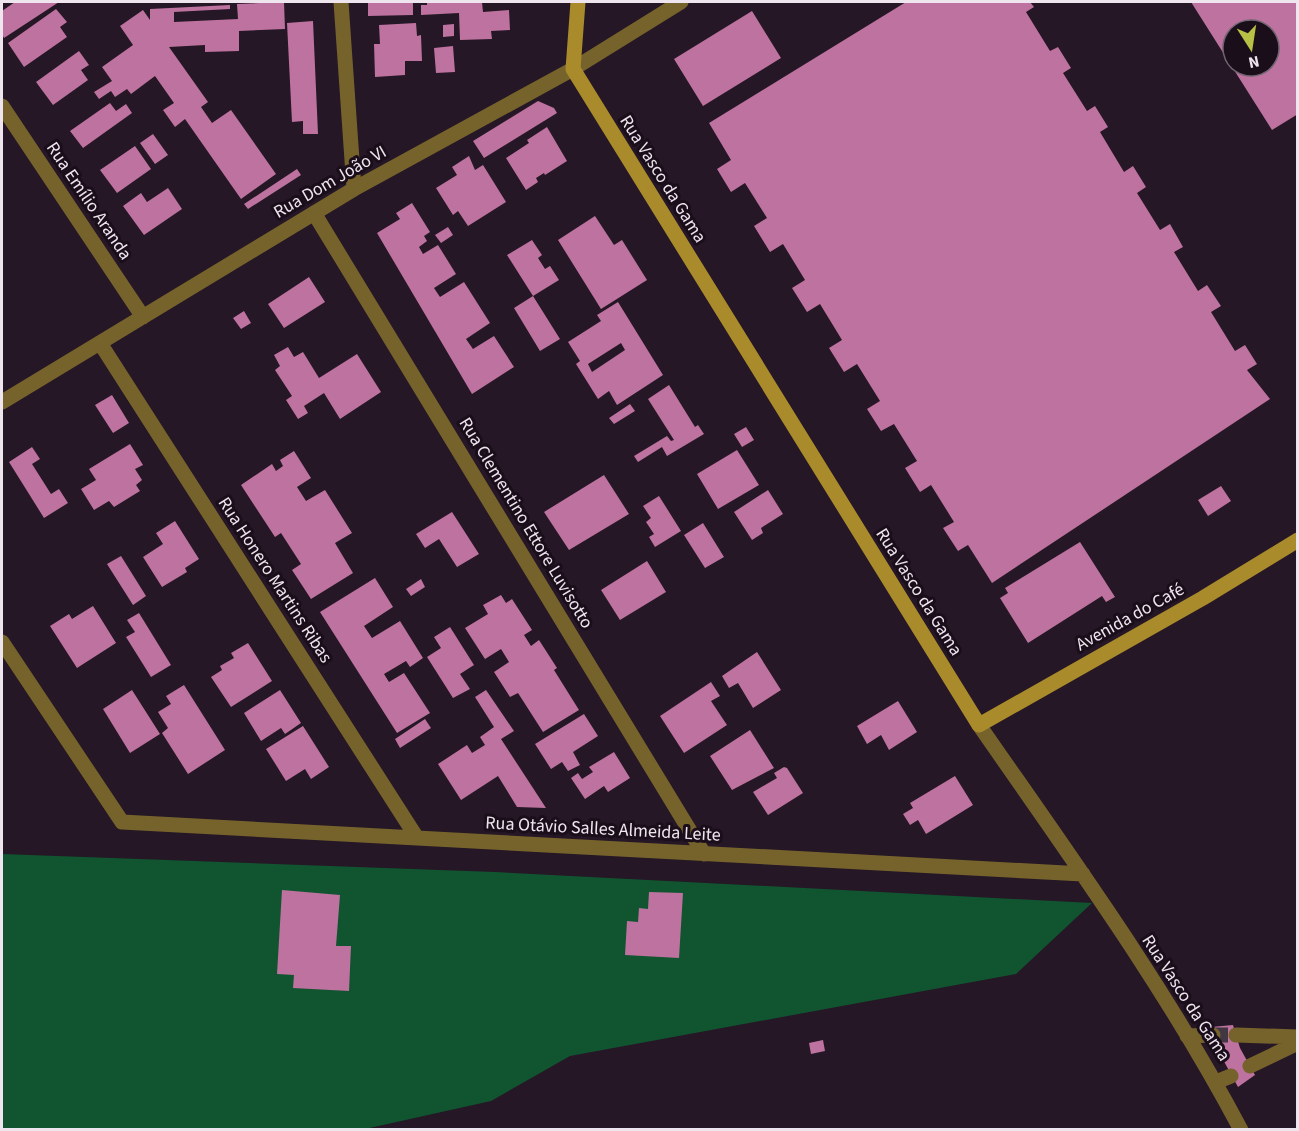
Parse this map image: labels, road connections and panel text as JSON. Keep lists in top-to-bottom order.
{
  "streets": {
    "street": [
      "Rua Vasco da Gama",
      "Rua Dom João VI",
      "Rua Emílio Aranda",
      "Rua Clementino Ettore Luvisotto",
      "Rua Honero Martins Ribas",
      "Avenida do Café",
      "Rua Otávio Salles Almeida Leite"
    ]
  },
  "crossings": [
    ["Rua Vasco da Gama", "Rua Dom João VI"],
    ["Rua Vasco da Gama", "Avenida do Café"],
    ["Rua Vasco da Gama", "Rua Otávio Salles Almeida Leite"],
    ["Rua Dom João VI", "Rua Emílio Aranda"],
    ["Rua Dom João VI", "Rua Clementino Ettore Luvisotto"],
    ["Rua Dom João VI", "Rua Honero Martins Ribas"],
    ["Rua Clementino Ettore Luvisotto", "Rua Otávio Salles Almeida Leite"],
    ["Rua Honero Martins Ribas", "Rua Otávio Salles Almeida Leite"]
  ],
  "north": "bottom"
}
